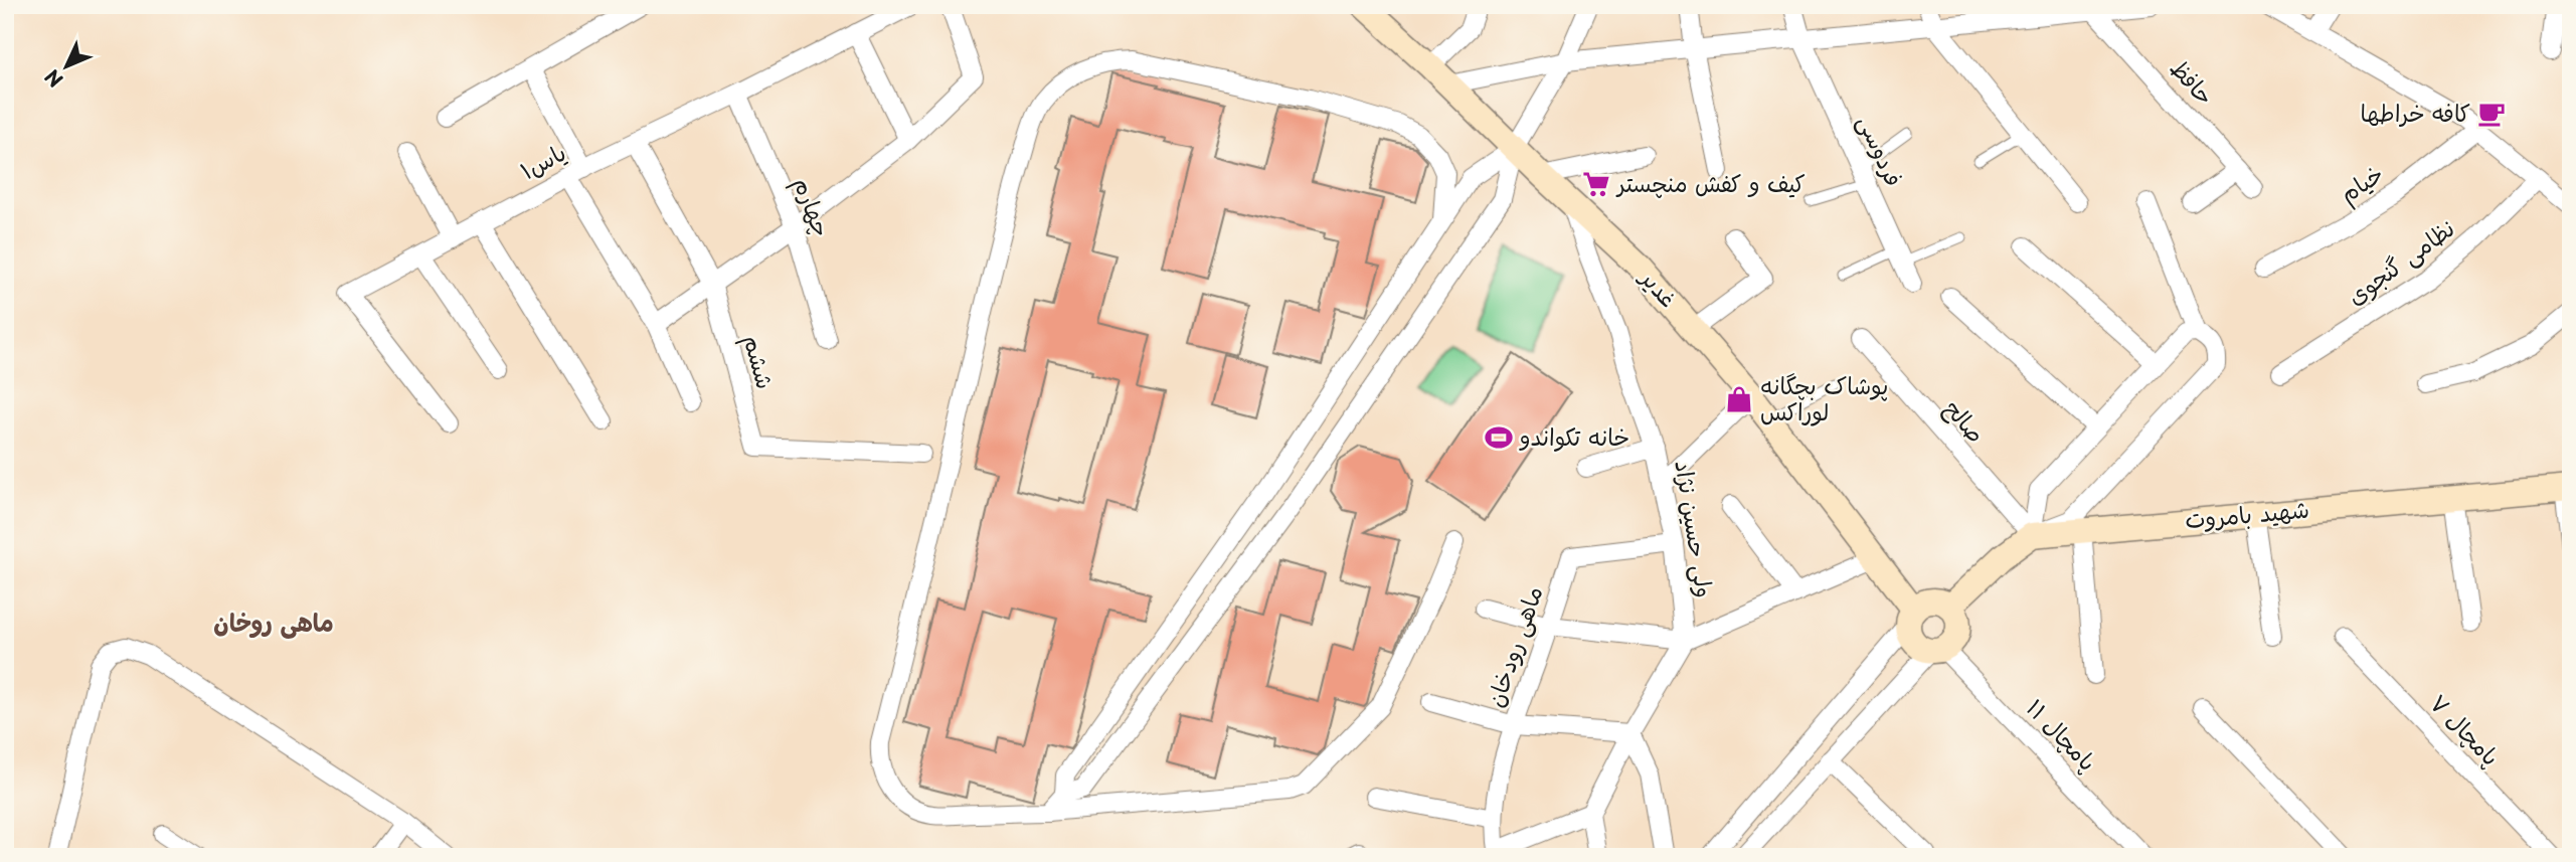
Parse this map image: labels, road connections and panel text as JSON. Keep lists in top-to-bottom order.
{
  "streets": {
    "main road": ["غدیر", "شهید بامروت"],
    "street": [
      "حافظ",
      "فردوسی",
      "یاس۱",
      "خیام",
      "چهارم",
      "نظامی گنجوی",
      "ششم",
      "صالح",
      "ولی حسین نژاد",
      "ماهی رودخان",
      "پامچال ۷",
      "پامچال ۱۱"
    ]
  },
  "crossings": [
    ["یاس۱", "چهارم"],
    ["یاس۱", "ششم"],
    ["غدیر", "شهید بامروت"],
    ["غدیر", "ولی حسین نژاد"],
    ["غدیر", "پامچال ۱۱"],
    ["صالح", "شهید بامروت"],
    ["شهید بامروت", "پامچال ۱۱"],
    ["ولی حسین نژاد", "ماهی رودخان"]
  ],
  "districts": ["ماهی روخان"],
  "places": {
    "cafe": ["کافه خراطها"],
    "supermarket": ["کیف و کفش منچستر"],
    "shop": ["پوشاک بچگانه لوراکس"],
    "sports": ["خانه تکواندو"]
  },
  "north": "bottom left"
}
